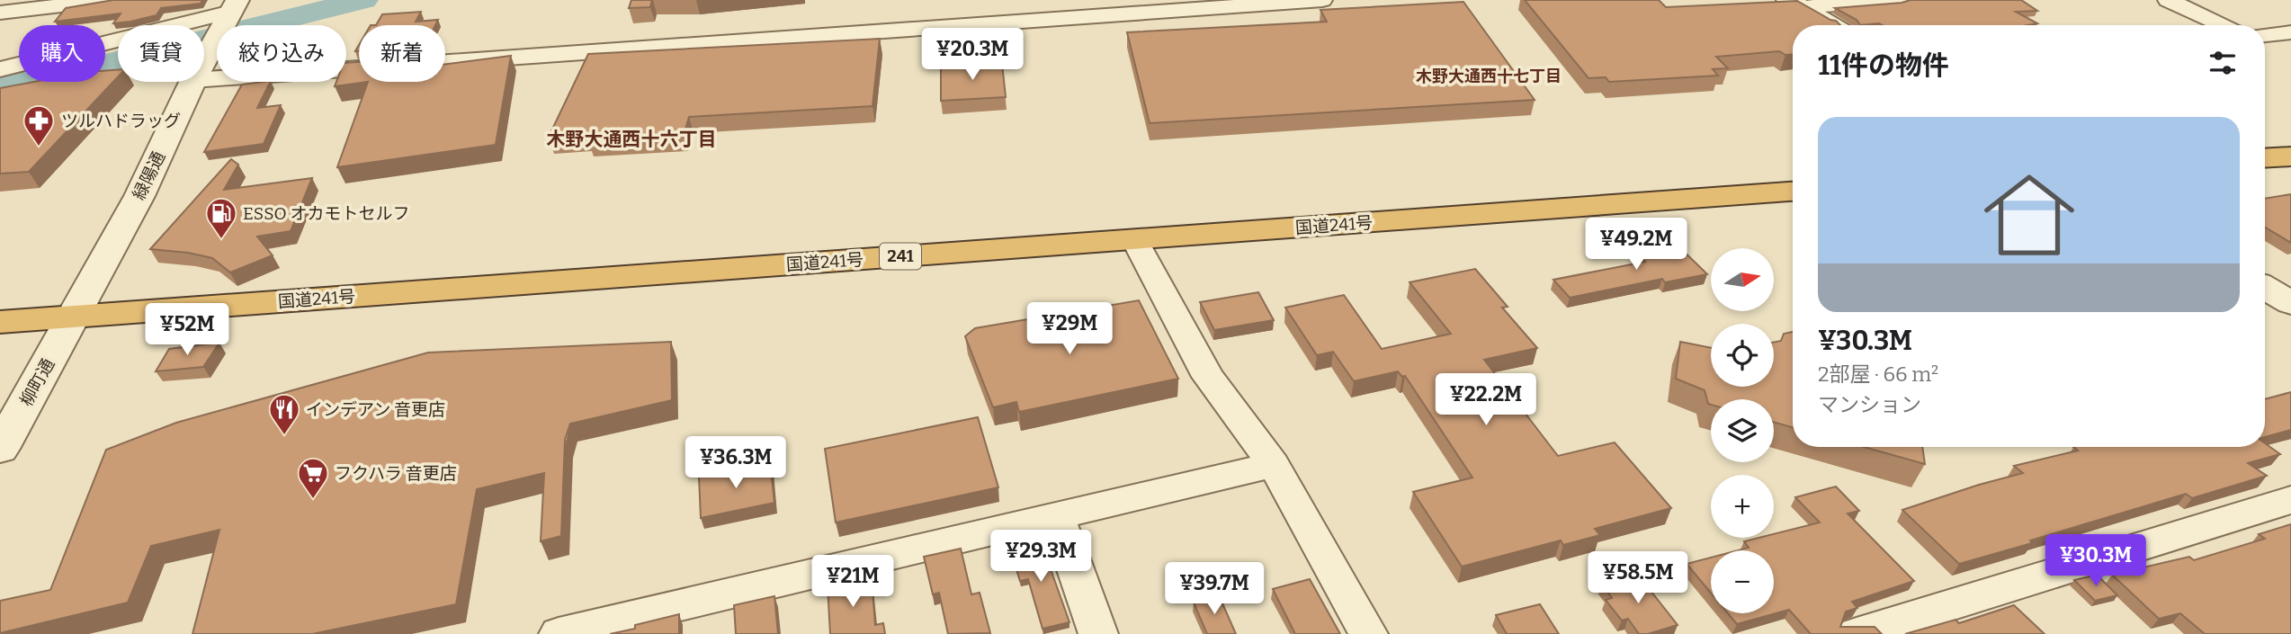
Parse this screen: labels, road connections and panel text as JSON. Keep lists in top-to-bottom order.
{
  "streets": {
    "highway": ["国道241号", "241"],
    "street": ["緑陽通", "柳町通"]
  },
  "crossings": [
    ["緑陽通", "国道241号"],
    ["緑陽通", "柳町通"],
    ["国道241号", "柳町通"]
  ],
  "districts": ["木野大通西十七丁目", "木野大通西十六丁目"],
  "places": {
    "pharmacy": ["ツルハドラッグ"],
    "fuel station": ["ESSO オカモトセルフ"],
    "restaurant": ["インデアン 音更店"],
    "supermarket": ["フクハラ 音更店"]
  },
  "north": "right",
  "page": {
    "chip": [
      "購入",
      "賃貸",
      "絞り込み",
      "新着"
    ],
    "heading": "11件の物件",
    "price": [
      "¥20.3M",
      "¥49.2M",
      "¥29M",
      "¥52M",
      "¥22.2M",
      "¥36.3M",
      "¥29.3M",
      "¥30.3M",
      "¥58.5M",
      "¥21M",
      "¥39.7M"
    ],
    "list": [
      {
        "name": "¥30.3M",
        "note": "2部屋 · 66 m² · マンション"
      }
    ],
    "map_buttons": ["+", "−"]
  }
}
